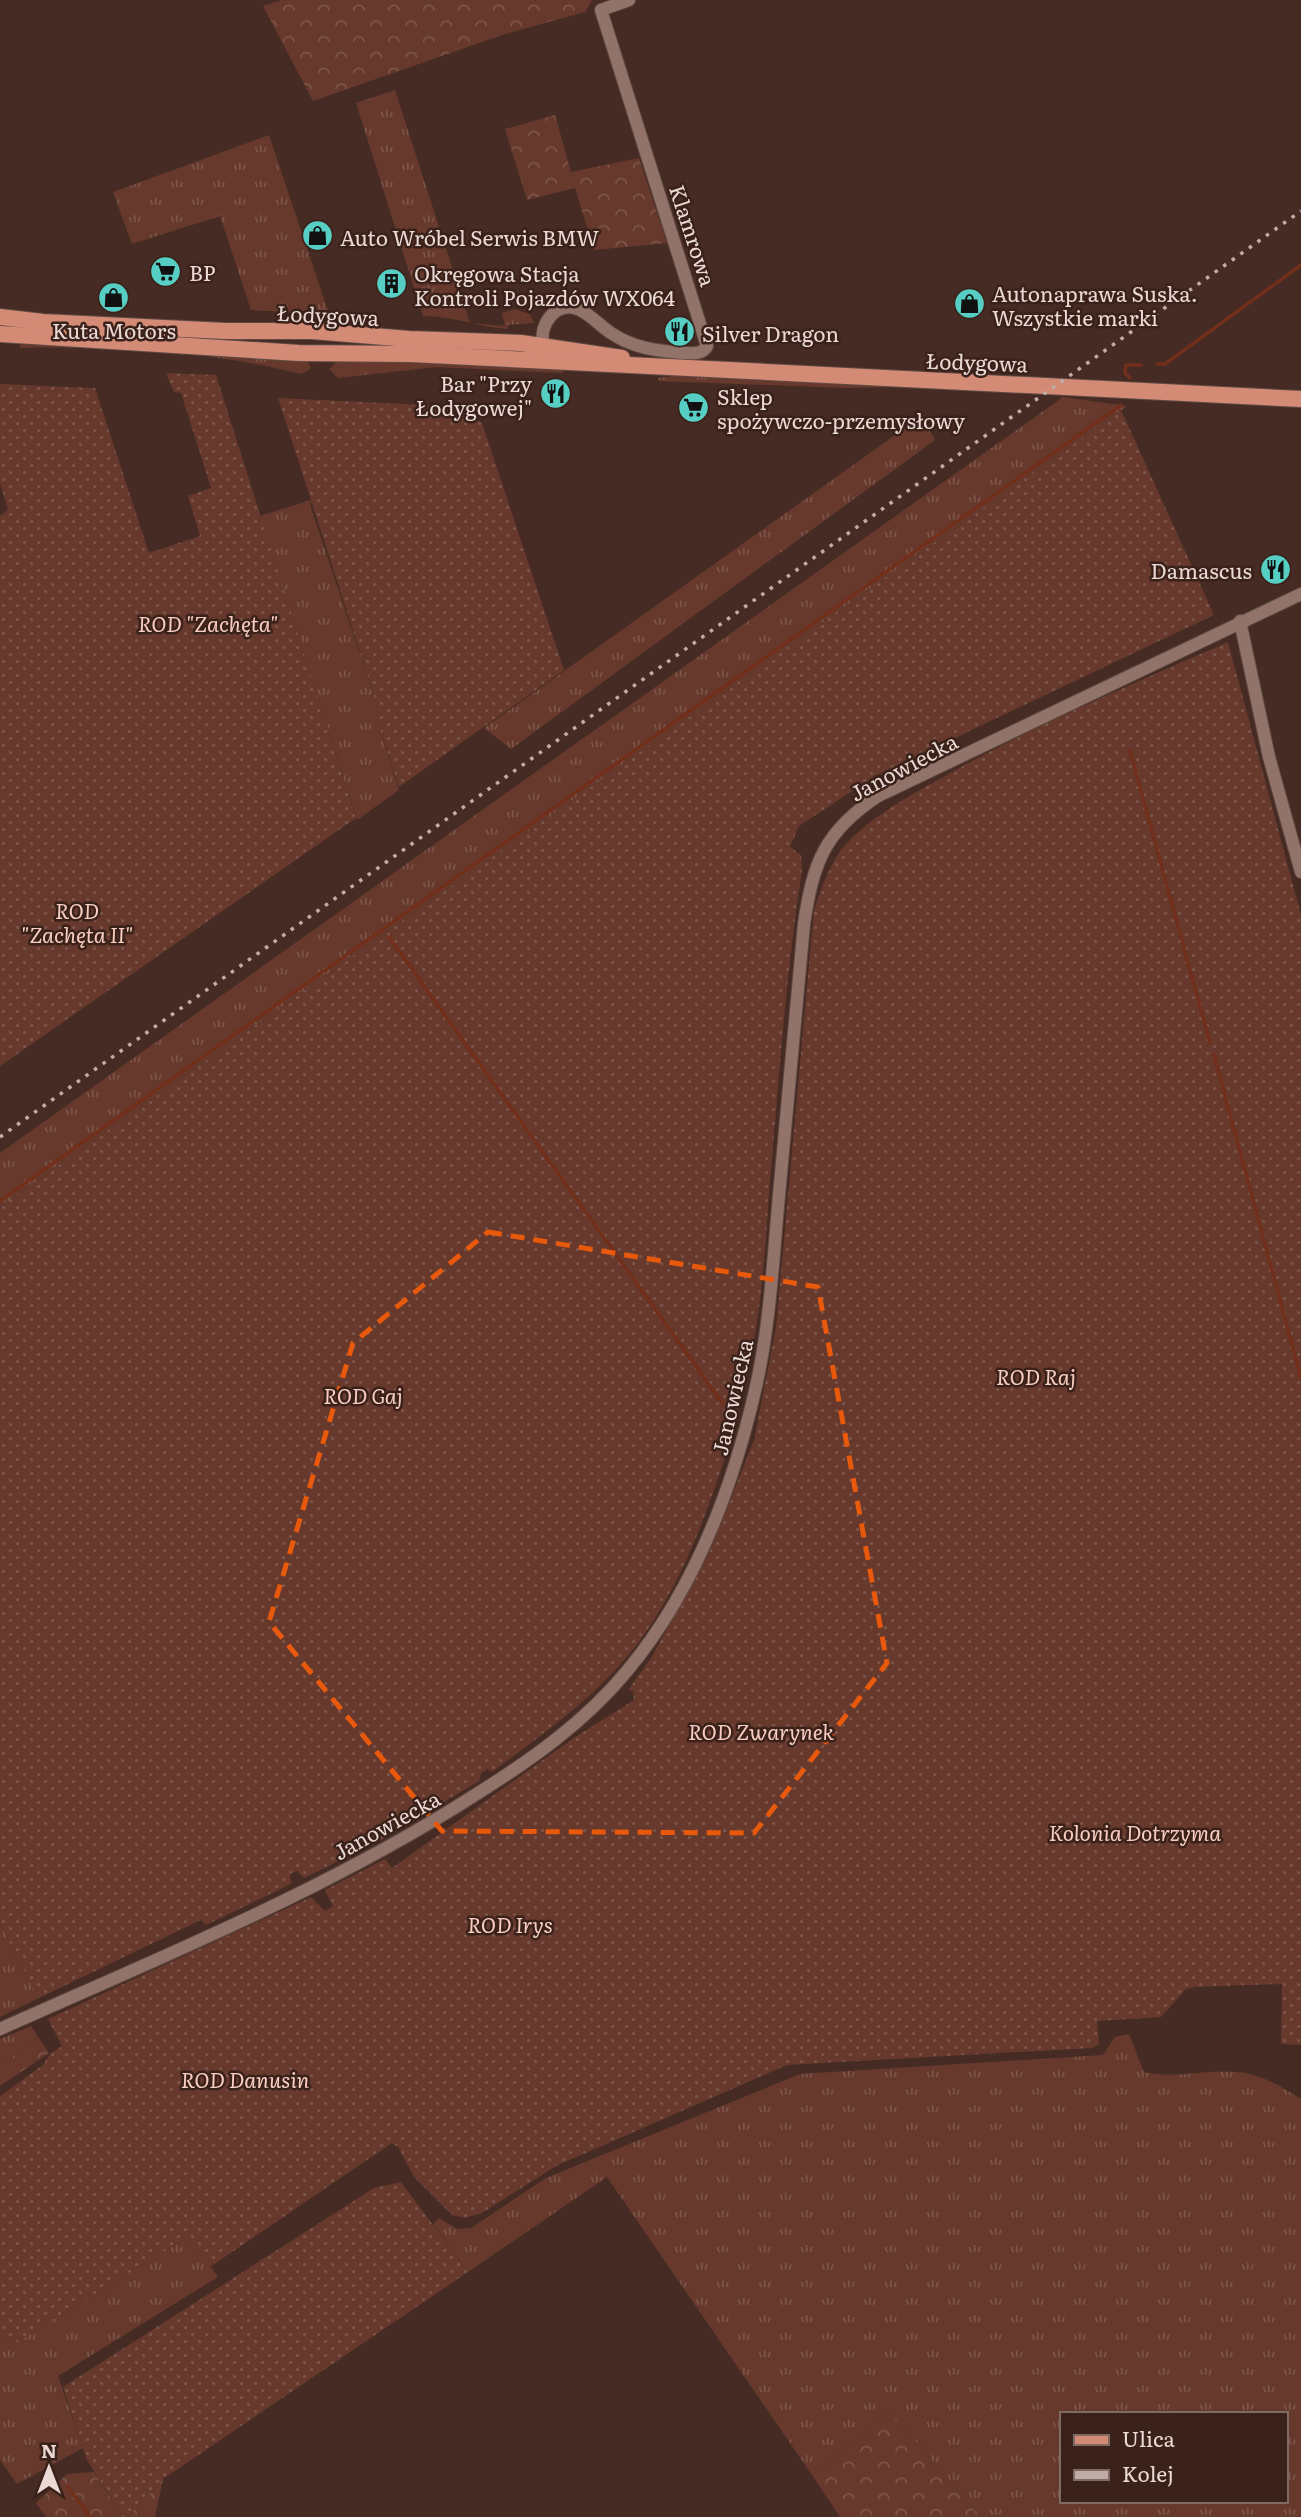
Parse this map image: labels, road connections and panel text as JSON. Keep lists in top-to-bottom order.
{
  "streets": {
    "main road": ["Łodygowa"],
    "street": ["Klamrowa", "Janowiecka"]
  },
  "crossings": [
    ["Klamrowa", "Łodygowa"]
  ],
  "parks": [
    "ROD \"Zachęta\"",
    "ROD \"Zachęta II\"",
    "ROD Raj",
    "ROD Gaj",
    "ROD Zwarynek",
    "Kolonia Dotrzyma",
    "ROD Irys",
    "ROD Danusin"
  ],
  "places": {
    "shop": ["Auto Wróbel Serwis BMW", "Kuta Motors", "Autonaprawa Suska. Wszystkie marki"],
    "supermarket": ["BP", "Sklep spożywczo-przemysłowy"],
    "building": ["Okręgowa Stacja Kontroli Pojazdów WX064"],
    "restaurant": ["Silver Dragon", "Bar \"Przy Łodygowej\"", "Damascus"]
  },
  "legend": ["Ulica", "Kolej"],
  "north": "top"
}
